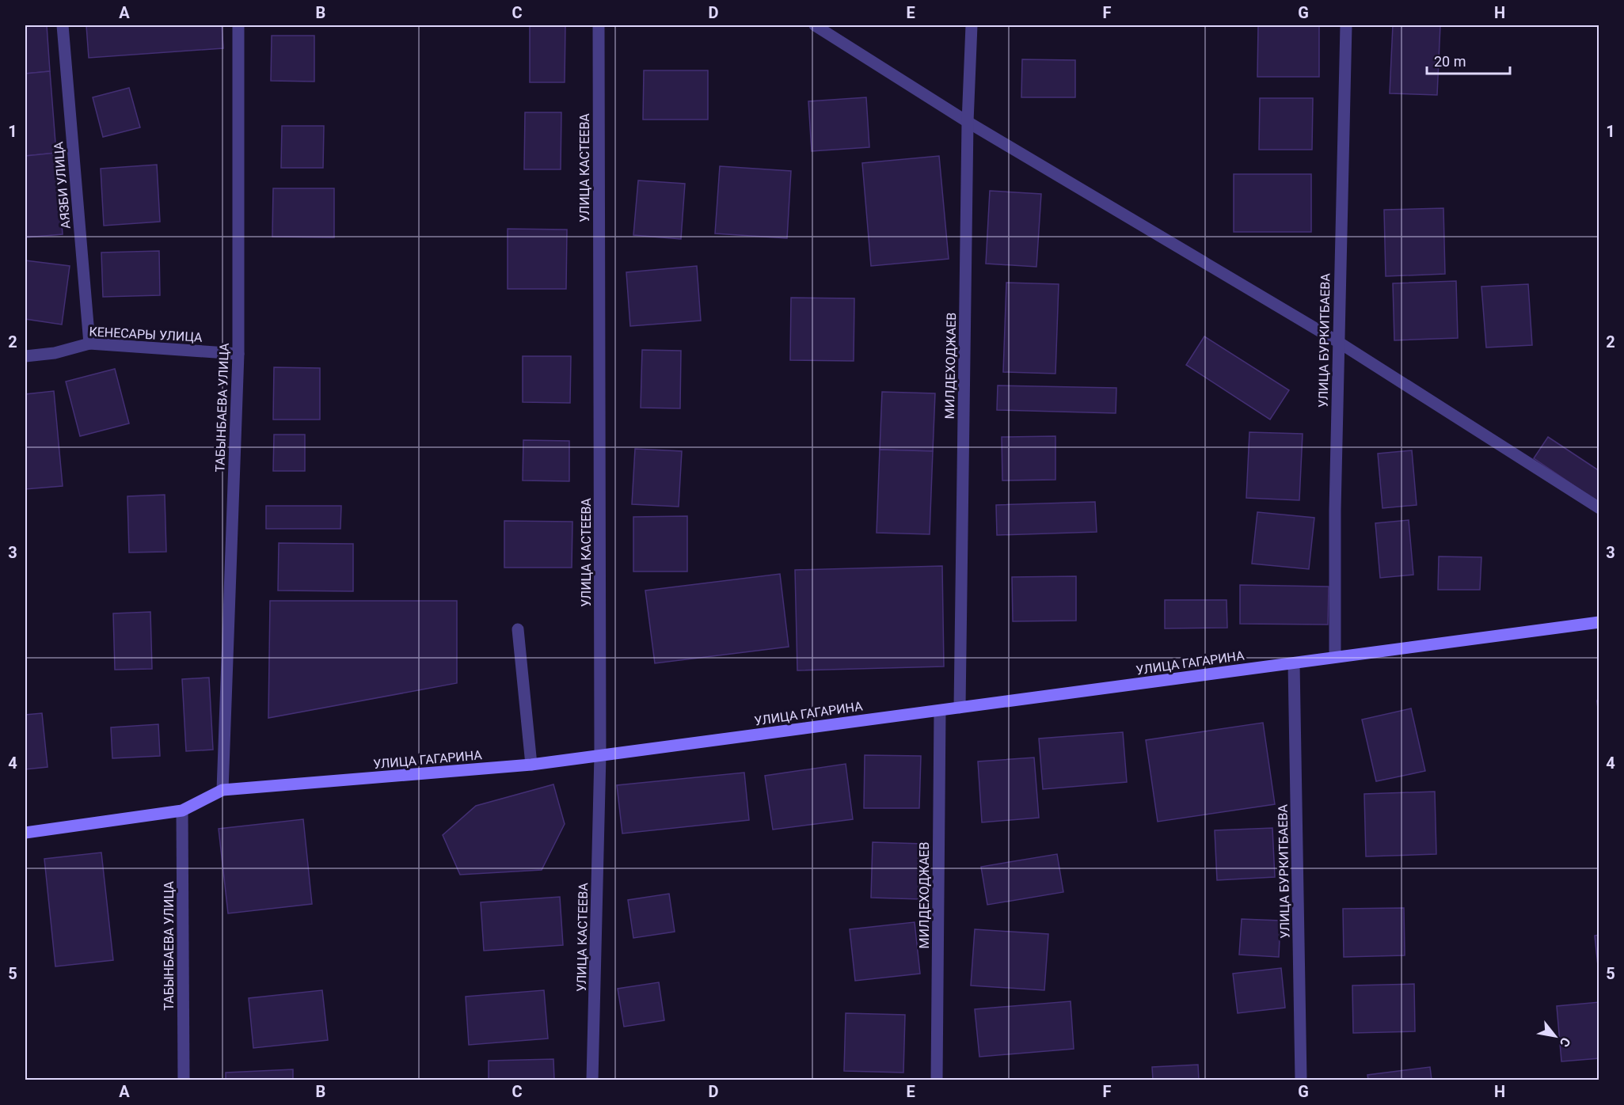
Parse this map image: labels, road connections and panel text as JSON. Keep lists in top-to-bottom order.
{
  "streets": {
    "main road": ["УЛИЦА ГАГАРИНА"],
    "street": [
      "УЛИЦА КАСТЕЕВА",
      "АЯЗБИ УЛИЦА",
      "КЕНЕСАРЫ УЛИЦА",
      "УЛИЦА БУРКИТБАЕВА",
      "МИЛДЕХОДЖАЕВ",
      "ТАБЫНБАЕВА УЛИЦА"
    ]
  },
  "crossings": [
    ["УЛИЦА КАСТЕЕВА", "УЛИЦА ГАГАРИНА"],
    ["АЯЗБИ УЛИЦА", "КЕНЕСАРЫ УЛИЦА"],
    ["КЕНЕСАРЫ УЛИЦА", "ТАБЫНБАЕВА УЛИЦА"],
    ["УЛИЦА БУРКИТБАЕВА", "УЛИЦА ГАГАРИНА"],
    ["МИЛДЕХОДЖАЕВ", "УЛИЦА ГАГАРИНА"],
    ["ТАБЫНБАЕВА УЛИЦА", "УЛИЦА ГАГАРИНА"]
  ],
  "scale_bar": "20 m",
  "north": "bottom right",
  "grid": {
    "columns": [
      "A",
      "B",
      "C",
      "D",
      "E",
      "F",
      "G",
      "H"
    ],
    "rows": [
      "1",
      "2",
      "3",
      "4",
      "5"
    ]
  }
}
